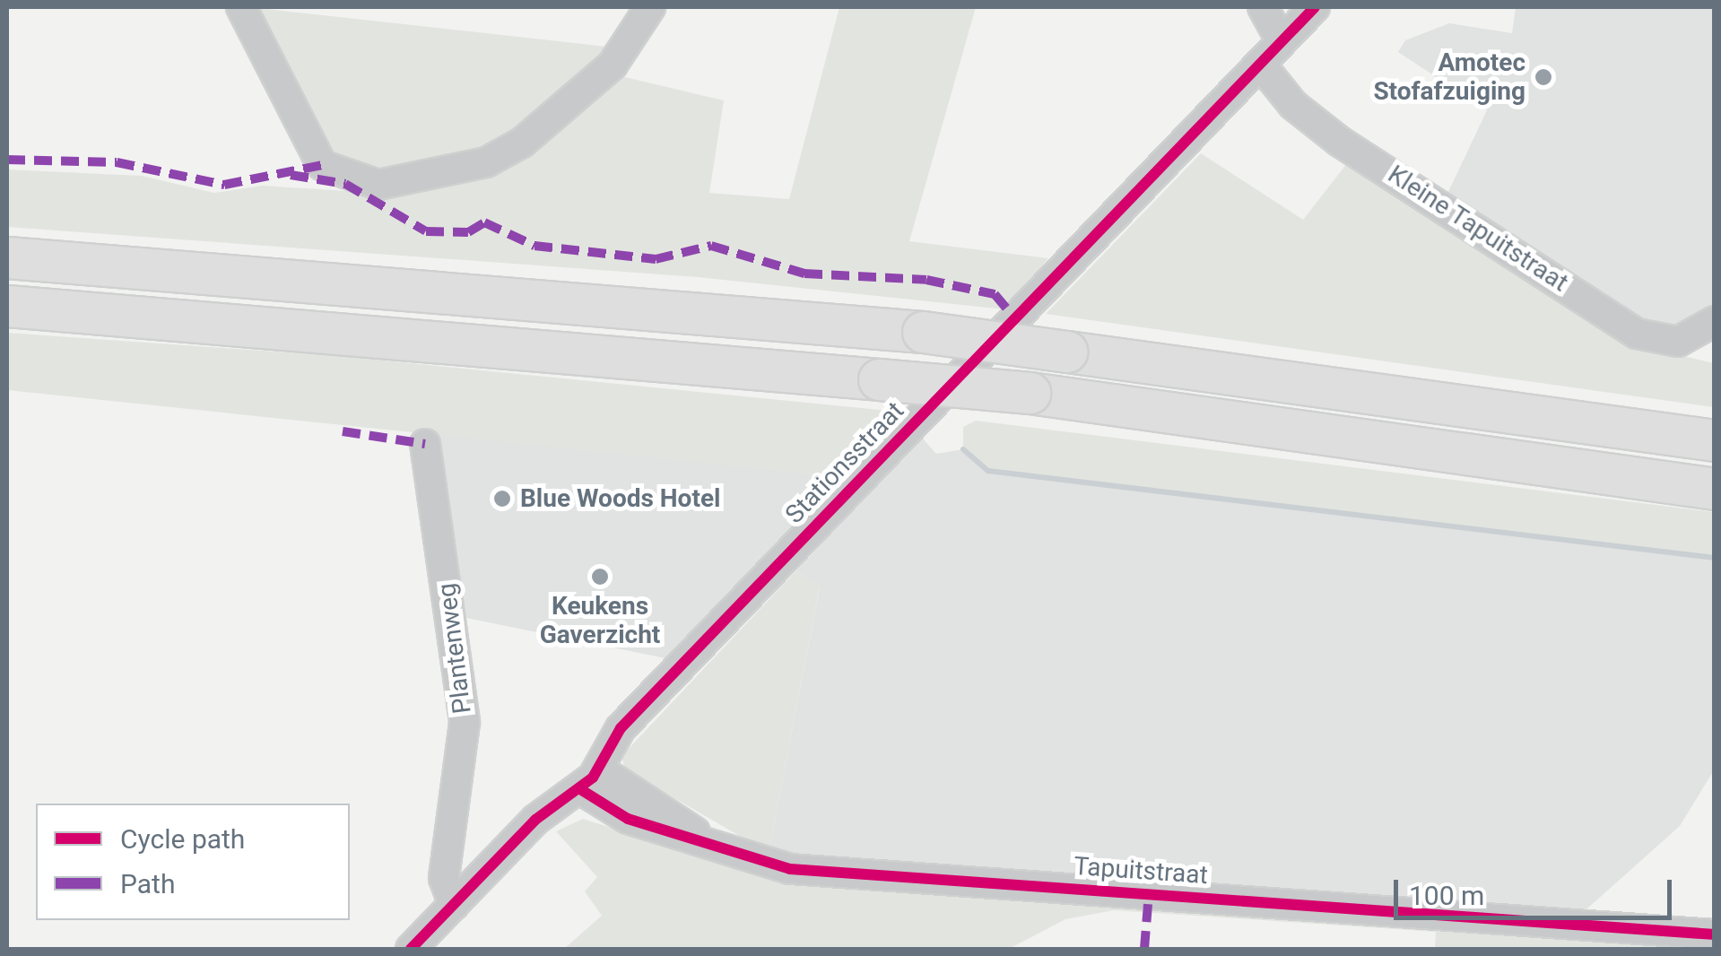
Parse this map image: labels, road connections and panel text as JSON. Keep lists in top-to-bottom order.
{
  "streets": {
    "street": [
      "Kleine Tapuitstraat",
      "Stationsstraat",
      "Plantenweg",
      "Tapuitstraat"
    ]
  },
  "crossings": [
    ["Kleine Tapuitstraat", "Stationsstraat"],
    ["Stationsstraat", "Plantenweg"],
    ["Stationsstraat", "Tapuitstraat"]
  ],
  "places": ["Amotec Stofafzuiging", "Blue Woods Hotel", "Keukens Gaverzicht"],
  "legend": ["Cycle path", "Path"],
  "scale_bar": "100 m"
}
